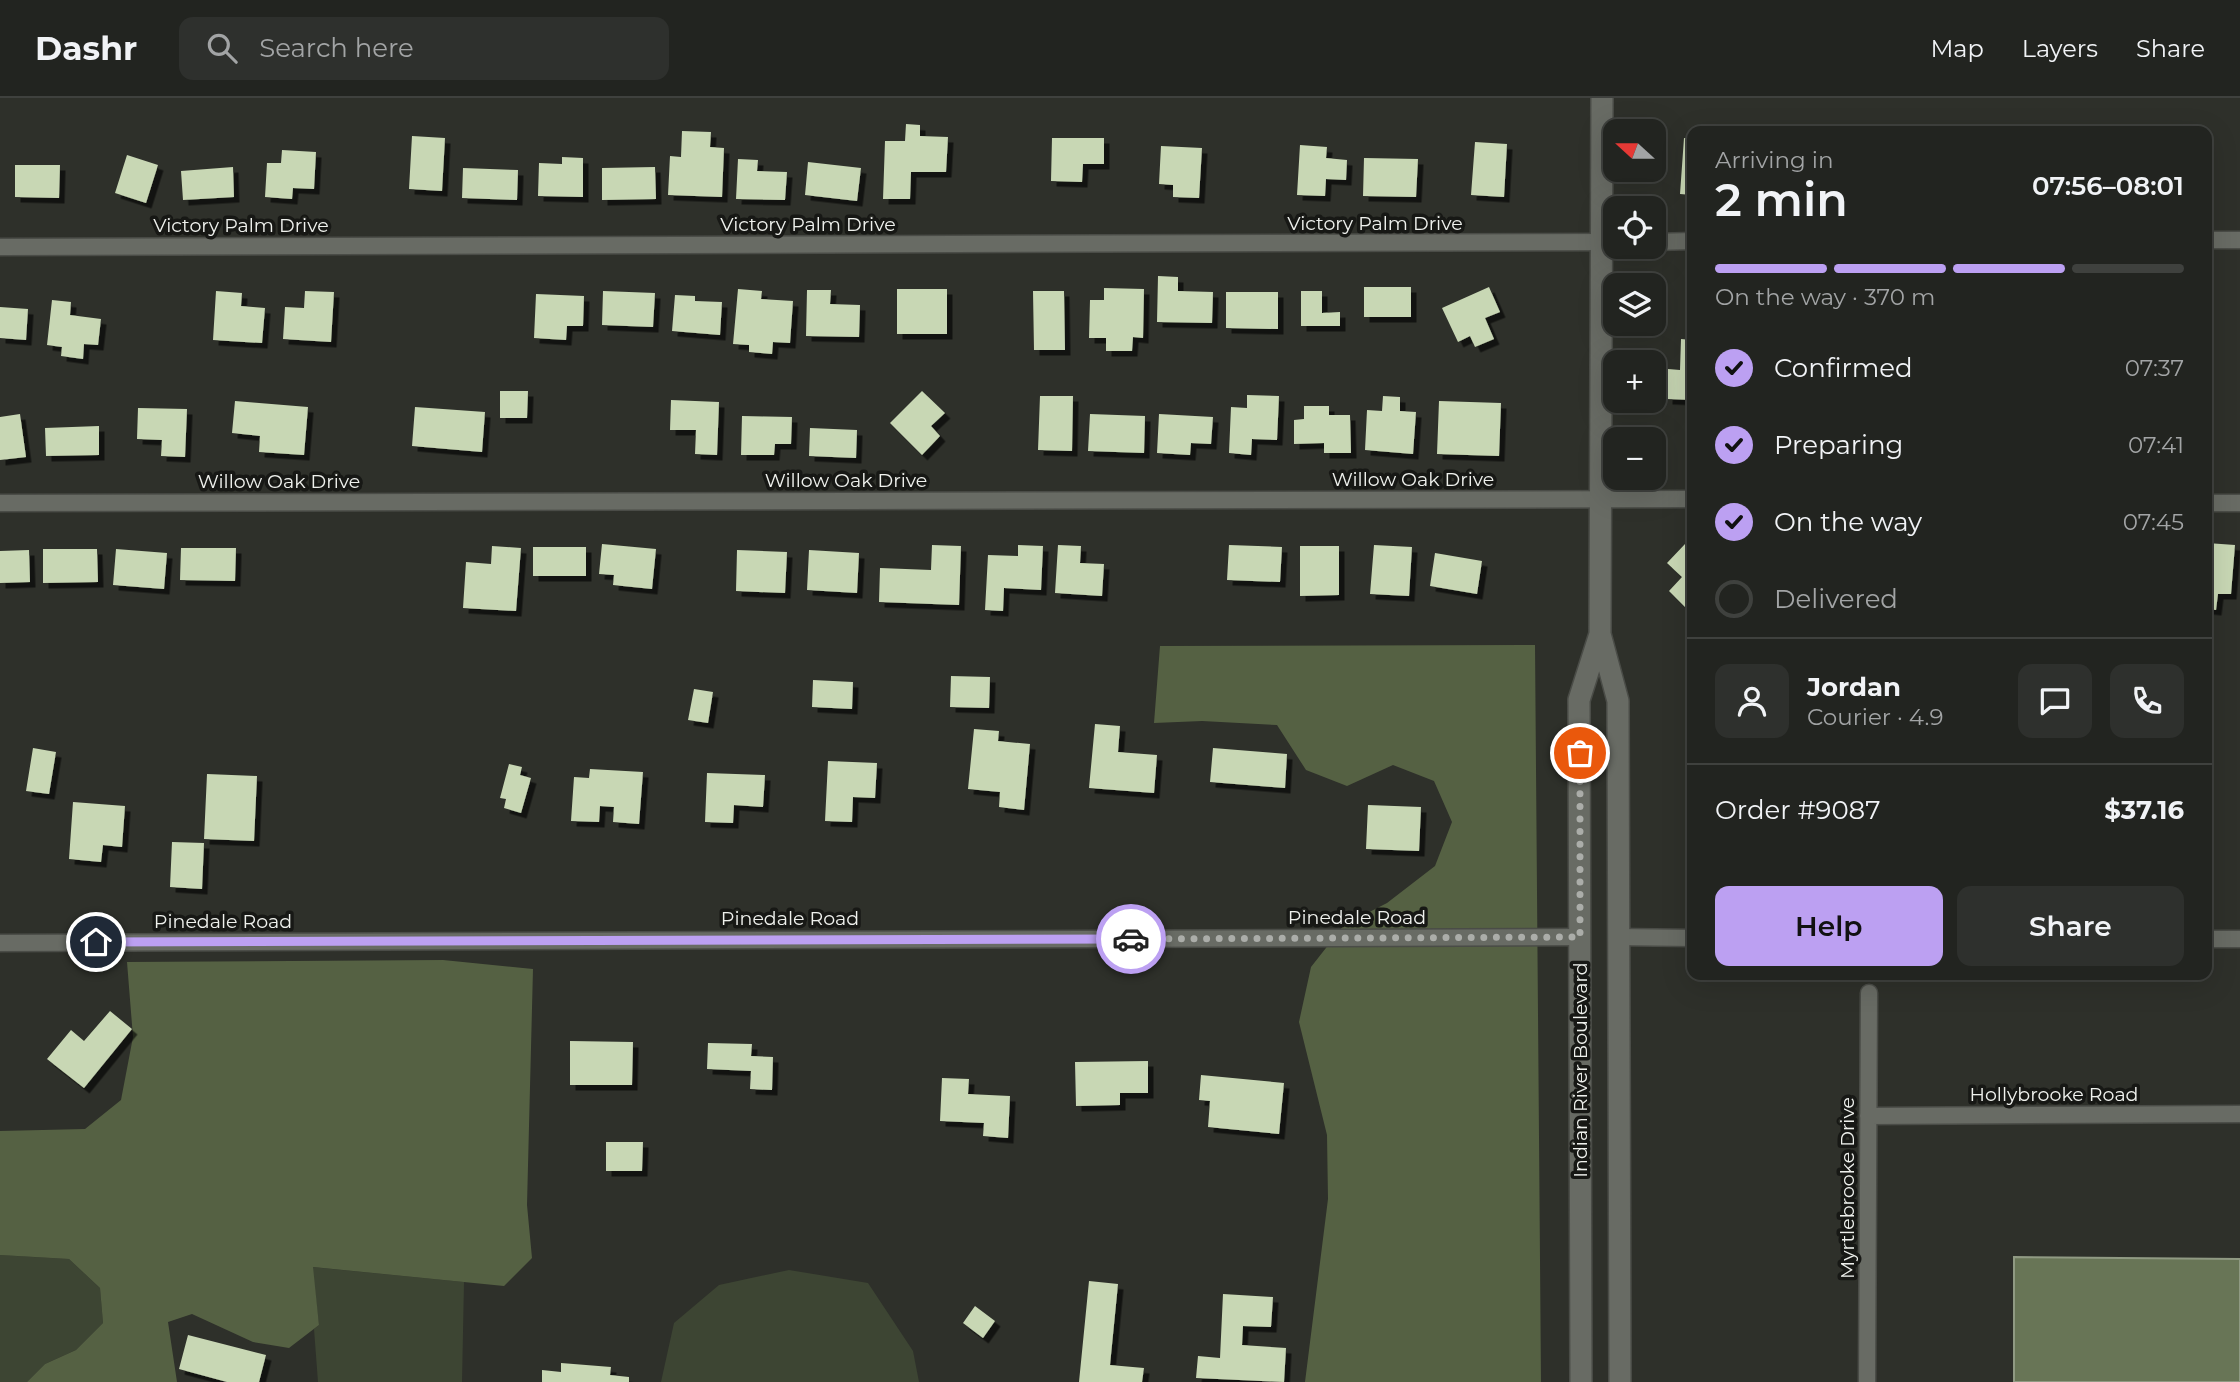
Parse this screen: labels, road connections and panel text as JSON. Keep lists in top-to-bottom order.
{
  "streets": {
    "main road": ["Indian River Boulevard"],
    "street": [
      "Victory Palm Drive",
      "Willow Oak Drive",
      "Pinedale Road",
      "Hollybrooke Road",
      "Myrtlebrooke Drive"
    ]
  },
  "crossings": [
    ["Willow Oak Drive", "Indian River Boulevard"],
    ["Pinedale Road", "Indian River Boulevard"],
    ["Hollybrooke Road", "Myrtlebrooke Drive"]
  ],
  "north": "left",
  "page": {
    "header": "Dashr",
    "search": "Search here",
    "nav": ["Map", "Layers", "Share"],
    "map_buttons": ["+", "−"],
    "heading": ["2 min", "Arriving in", "07:56–08:01"],
    "panel": [
      "Jordan",
      "Courier · 4.9",
      "Order #9087",
      "$37.16"
    ],
    "bar": "On the way · 370 m",
    "list": [
      ["Confirmed", "07:37"],
      ["Preparing", "07:41"],
      ["On the way", "07:45"],
      "Delivered"
    ],
    "buttons": ["Help", "Share"]
  }
}
